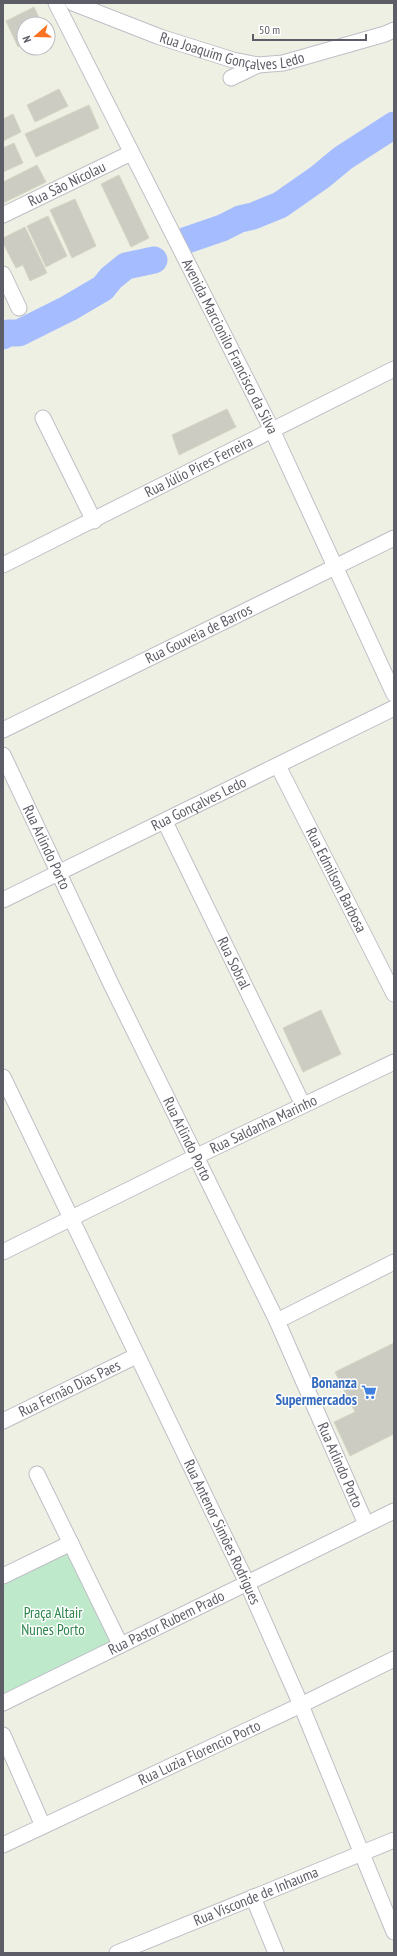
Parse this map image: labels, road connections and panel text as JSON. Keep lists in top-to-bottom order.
{
  "streets": {
    "street": [
      "Rua Joaquim Gonçalves Ledo",
      "Rua São Nicolau",
      "Avenida Marcionilo Francisco da Silva",
      "Rua Júlio Pires Ferreira",
      "Rua Gouveia de Barros",
      "Rua Gonçalves Ledo",
      "Rua Arlindo Porto",
      "Rua Edmilson Barbosa",
      "Rua Sobral",
      "Rua Saldanha Marinho",
      "Rua Fernão Dias Paes",
      "Rua Antenor Simões Rodrigues",
      "Rua Pastor Rubem Prado",
      "Rua Luzia Florencio Porto",
      "Rua Visconde de Inhauma"
    ]
  },
  "crossings": [
    ["Rua São Nicolau", "Avenida Marcionilo Francisco da Silva"],
    ["Avenida Marcionilo Francisco da Silva", "Rua Júlio Pires Ferreira"],
    ["Avenida Marcionilo Francisco da Silva", "Rua Gouveia de Barros"],
    ["Rua Gonçalves Ledo", "Rua Arlindo Porto"],
    ["Rua Gonçalves Ledo", "Rua Edmilson Barbosa"],
    ["Rua Gonçalves Ledo", "Rua Sobral"],
    ["Rua Arlindo Porto", "Rua Saldanha Marinho"],
    ["Rua Arlindo Porto", "Rua Pastor Rubem Prado"],
    ["Rua Sobral", "Rua Saldanha Marinho"],
    ["Rua Saldanha Marinho", "Rua Antenor Simões Rodrigues"],
    ["Rua Fernão Dias Paes", "Rua Antenor Simões Rodrigues"],
    ["Rua Antenor Simões Rodrigues", "Rua Pastor Rubem Prado"],
    ["Rua Antenor Simões Rodrigues", "Rua Luzia Florencio Porto"],
    ["Rua Antenor Simões Rodrigues", "Rua Visconde de Inhauma"]
  ],
  "parks": ["Praça Altair Nunes Porto"],
  "places": {
    "supermarket": ["Bonanza Supermercados"]
  },
  "scale_bar": "50 m",
  "north": "left"
}
